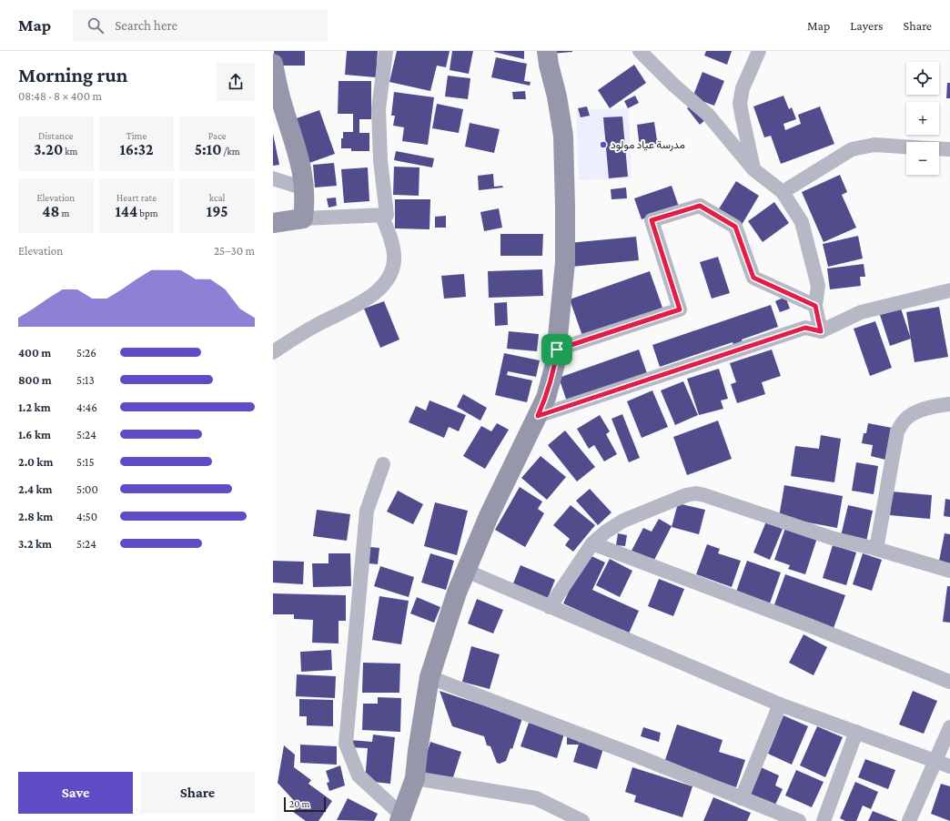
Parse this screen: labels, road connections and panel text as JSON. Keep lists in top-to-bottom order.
{
  "places": ["مدرسة عياد مولود"],
  "scale_bar": "20 m",
  "page": {
    "header": "Map",
    "search": "Search here",
    "nav": ["Map", "Layers", "Share"],
    "heading": ["Morning run", "08:48 · 8 × 400 m"],
    "map_buttons": ["+", "−"],
    "stats": [
      ["Distance", "3.20 km"],
      ["Time", "16:32"],
      ["Pace", "5:10 /km"],
      ["Elevation", "48 m"],
      ["Heart rate", "144 bpm"],
      ["kcal", "195"]
    ],
    "chart": ["Elevation", "25–30 m"],
    "list": [
      {
        "name": "400 m",
        "note": "5:26"
      },
      {
        "name": "800 m",
        "note": "5:13"
      },
      {
        "name": "1.2 km",
        "note": "4:46"
      },
      {
        "name": "1.6 km",
        "note": "5:24"
      },
      {
        "name": "2.0 km",
        "note": "5:15"
      },
      {
        "name": "2.4 km",
        "note": "5:00"
      },
      {
        "name": "2.8 km",
        "note": "4:50"
      },
      {
        "name": "3.2 km",
        "note": "5:24"
      }
    ],
    "buttons": ["Save", "Share"],
    "scale": "20 m"
  }
}
